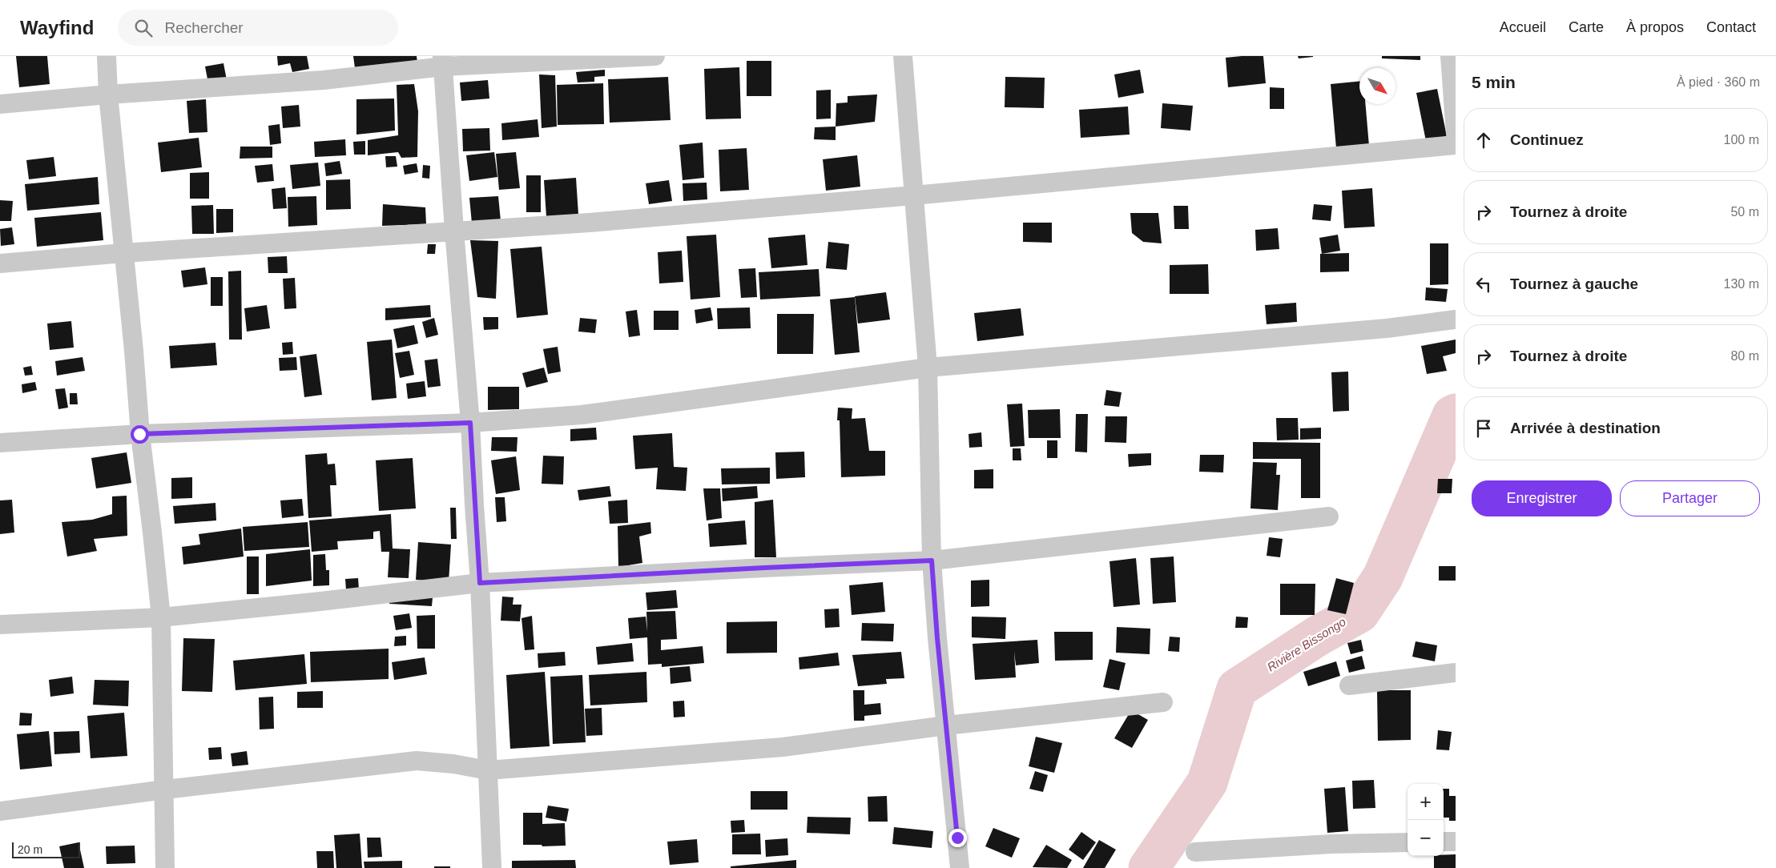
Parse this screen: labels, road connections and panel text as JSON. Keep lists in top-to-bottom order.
{
  "water": ["Rivière Bissongo"],
  "scale_bar": "20 m",
  "north": "bottom right",
  "page": {
    "header": "Wayfind",
    "search": "Rechercher",
    "nav": [
      "Accueil",
      "Carte",
      "À propos",
      "Contact"
    ],
    "heading": ["5 min", "À pied · 360 m"],
    "list": [
      ["Continuez", "100 m"],
      ["Tournez à droite", "50 m"],
      ["Tournez à gauche", "130 m"],
      ["Tournez à droite", "80 m"],
      "Arrivée à destination"
    ],
    "buttons": ["Enregistrer", "Partager"],
    "map_buttons": ["+", "−"],
    "scale": "20 m"
  }
}
